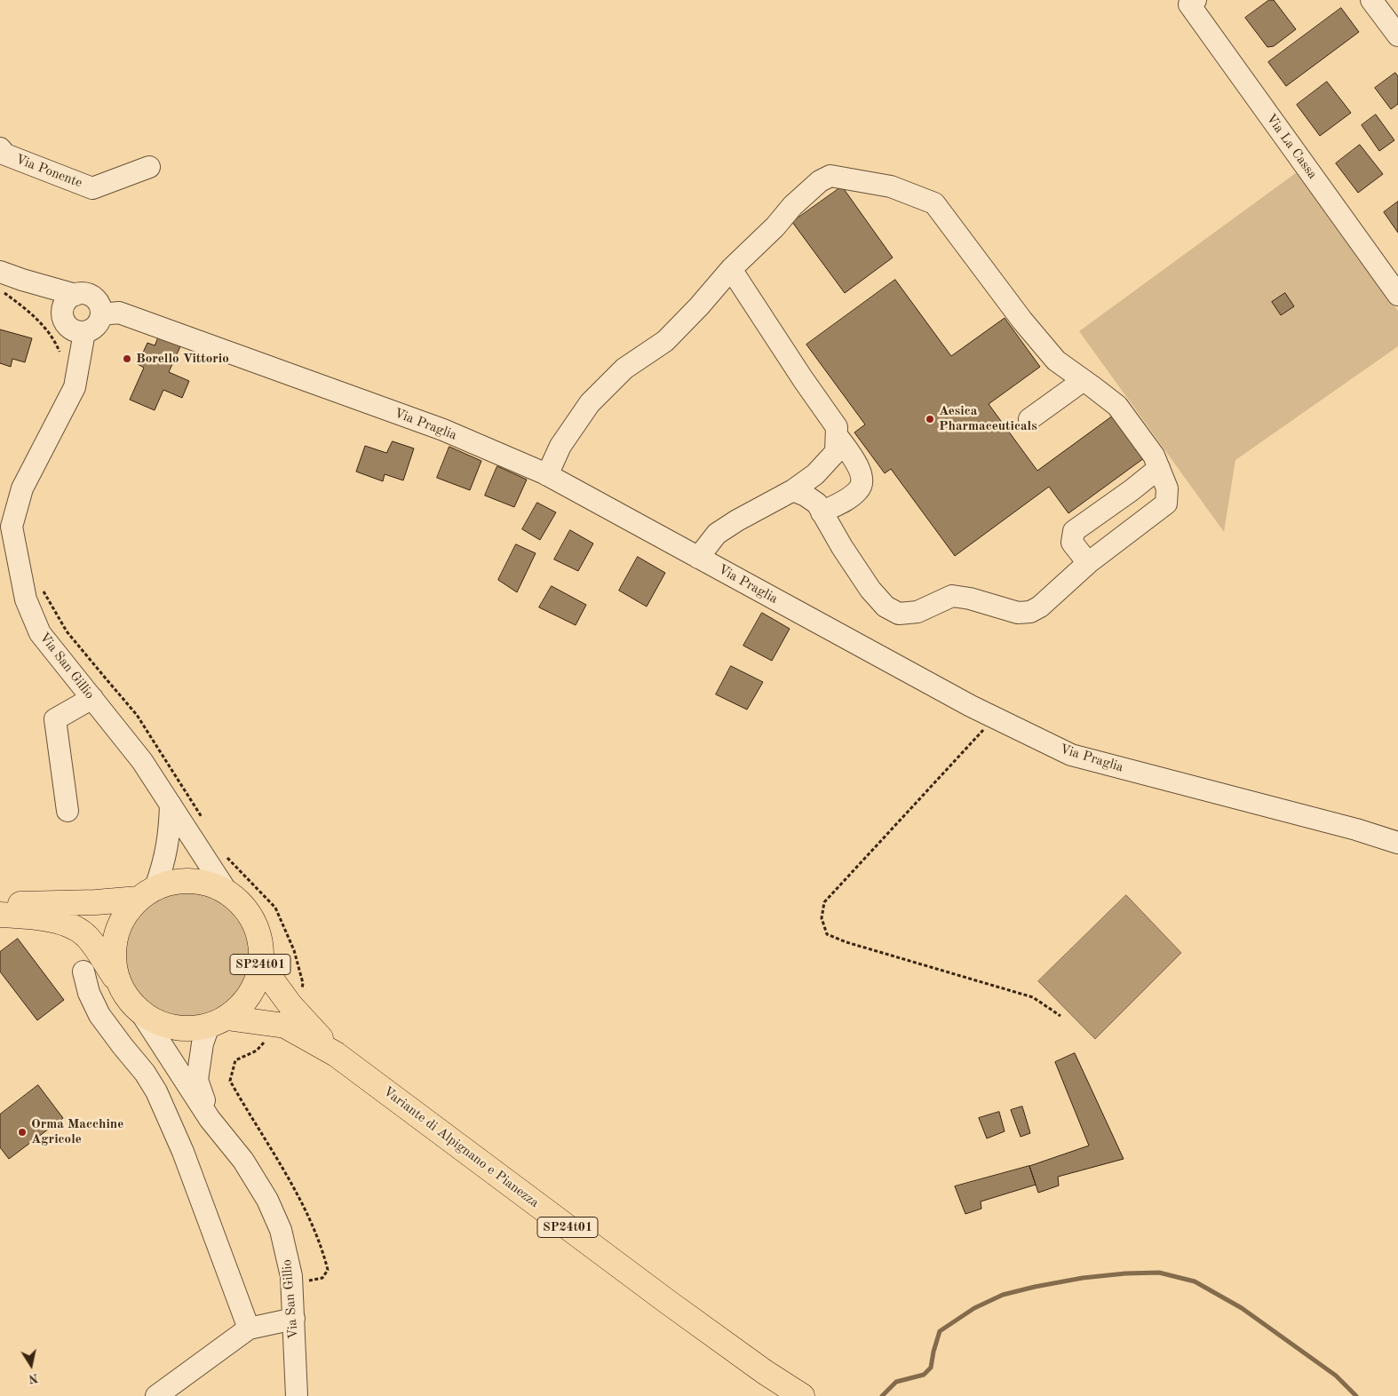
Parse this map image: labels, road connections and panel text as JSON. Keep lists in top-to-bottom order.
{
  "streets": {
    "main road": ["SP24t01", "Variante di Alpignano e Pianezza"],
    "street": [
      "Via La Cassa",
      "Via Ponente",
      "Via Praglia",
      "Via San Gillio"
    ]
  },
  "crossings": [
    ["Via Praglia", "Via San Gillio"],
    ["Via San Gillio", "Variante di Alpignano e Pianezza"]
  ],
  "places": ["Borello Vittorio", "Aesica Pharmaceuticals", "Orma Macchine Agricole"],
  "north": "bottom"
}
